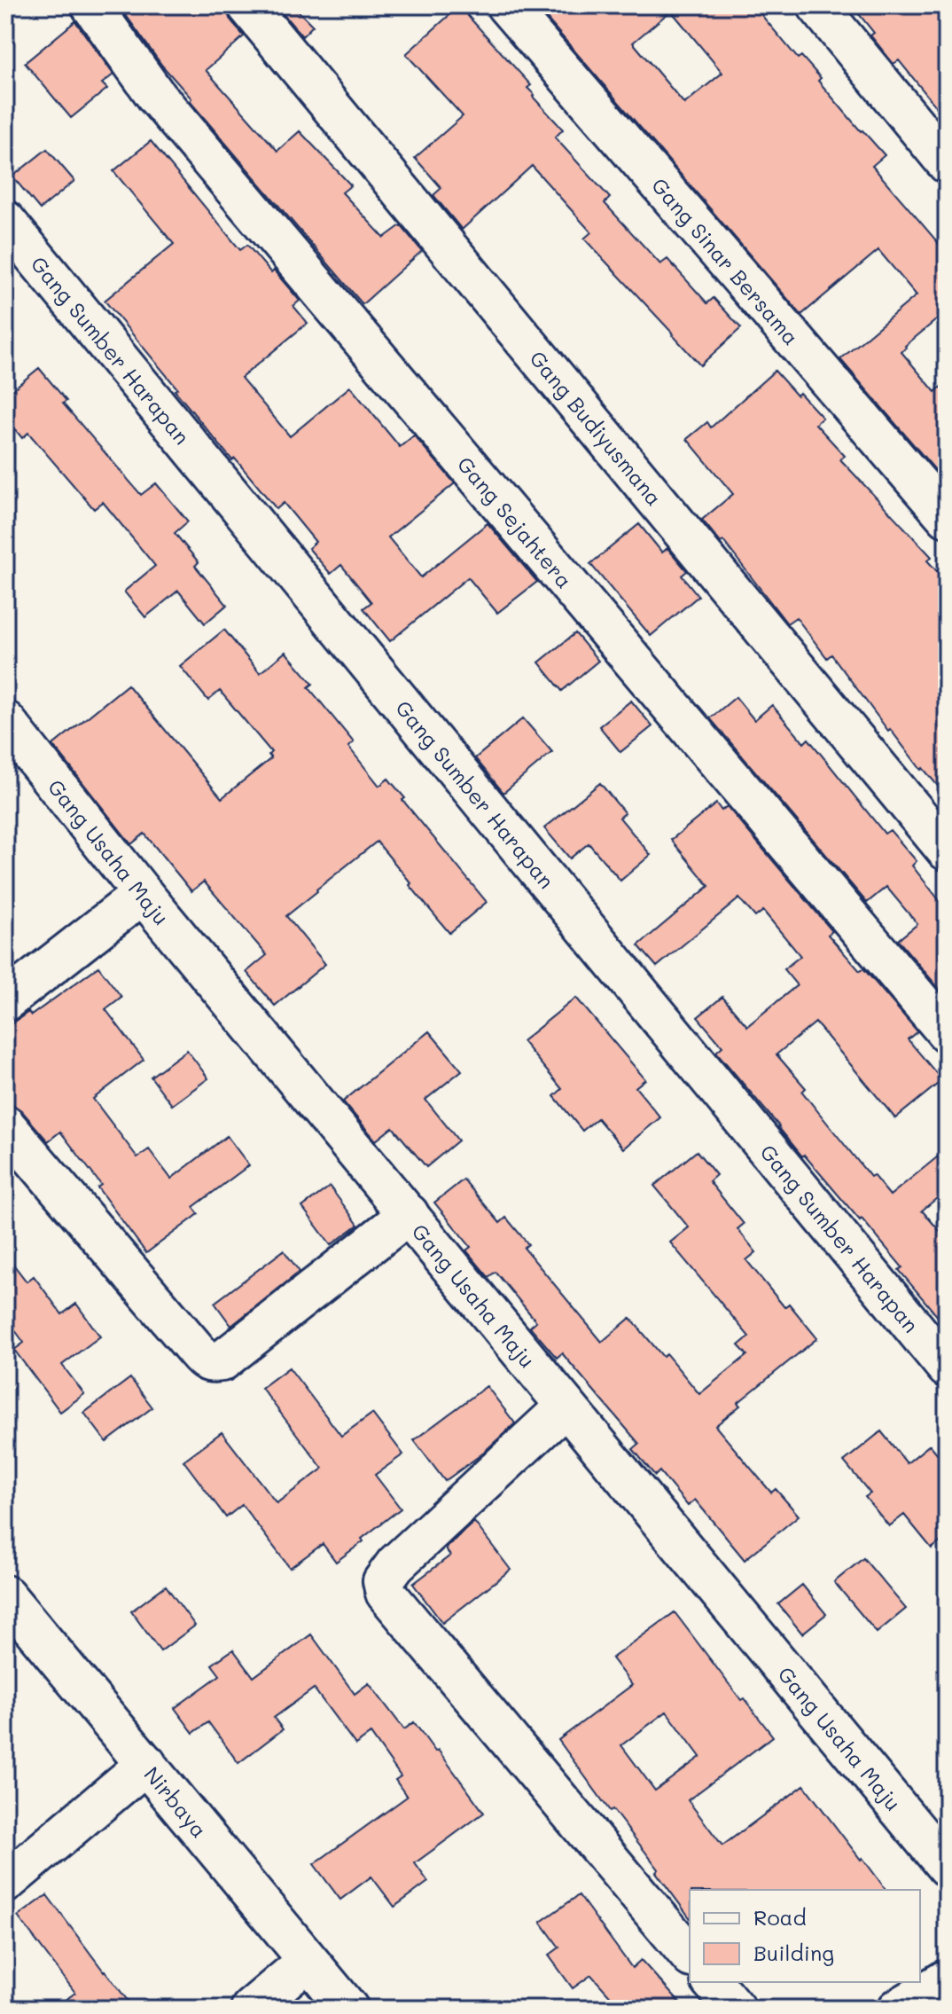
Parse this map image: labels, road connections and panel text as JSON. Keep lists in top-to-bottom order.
{
  "streets": {
    "street": [
      "Gang Sinar Bersama",
      "Gang Sumber Harapan",
      "Gang Budiyusmana",
      "Gang Sejahtera",
      "Gang Usaha Maju",
      "Nirbaya"
    ]
  },
  "legend": ["Road", "Building"]
}
